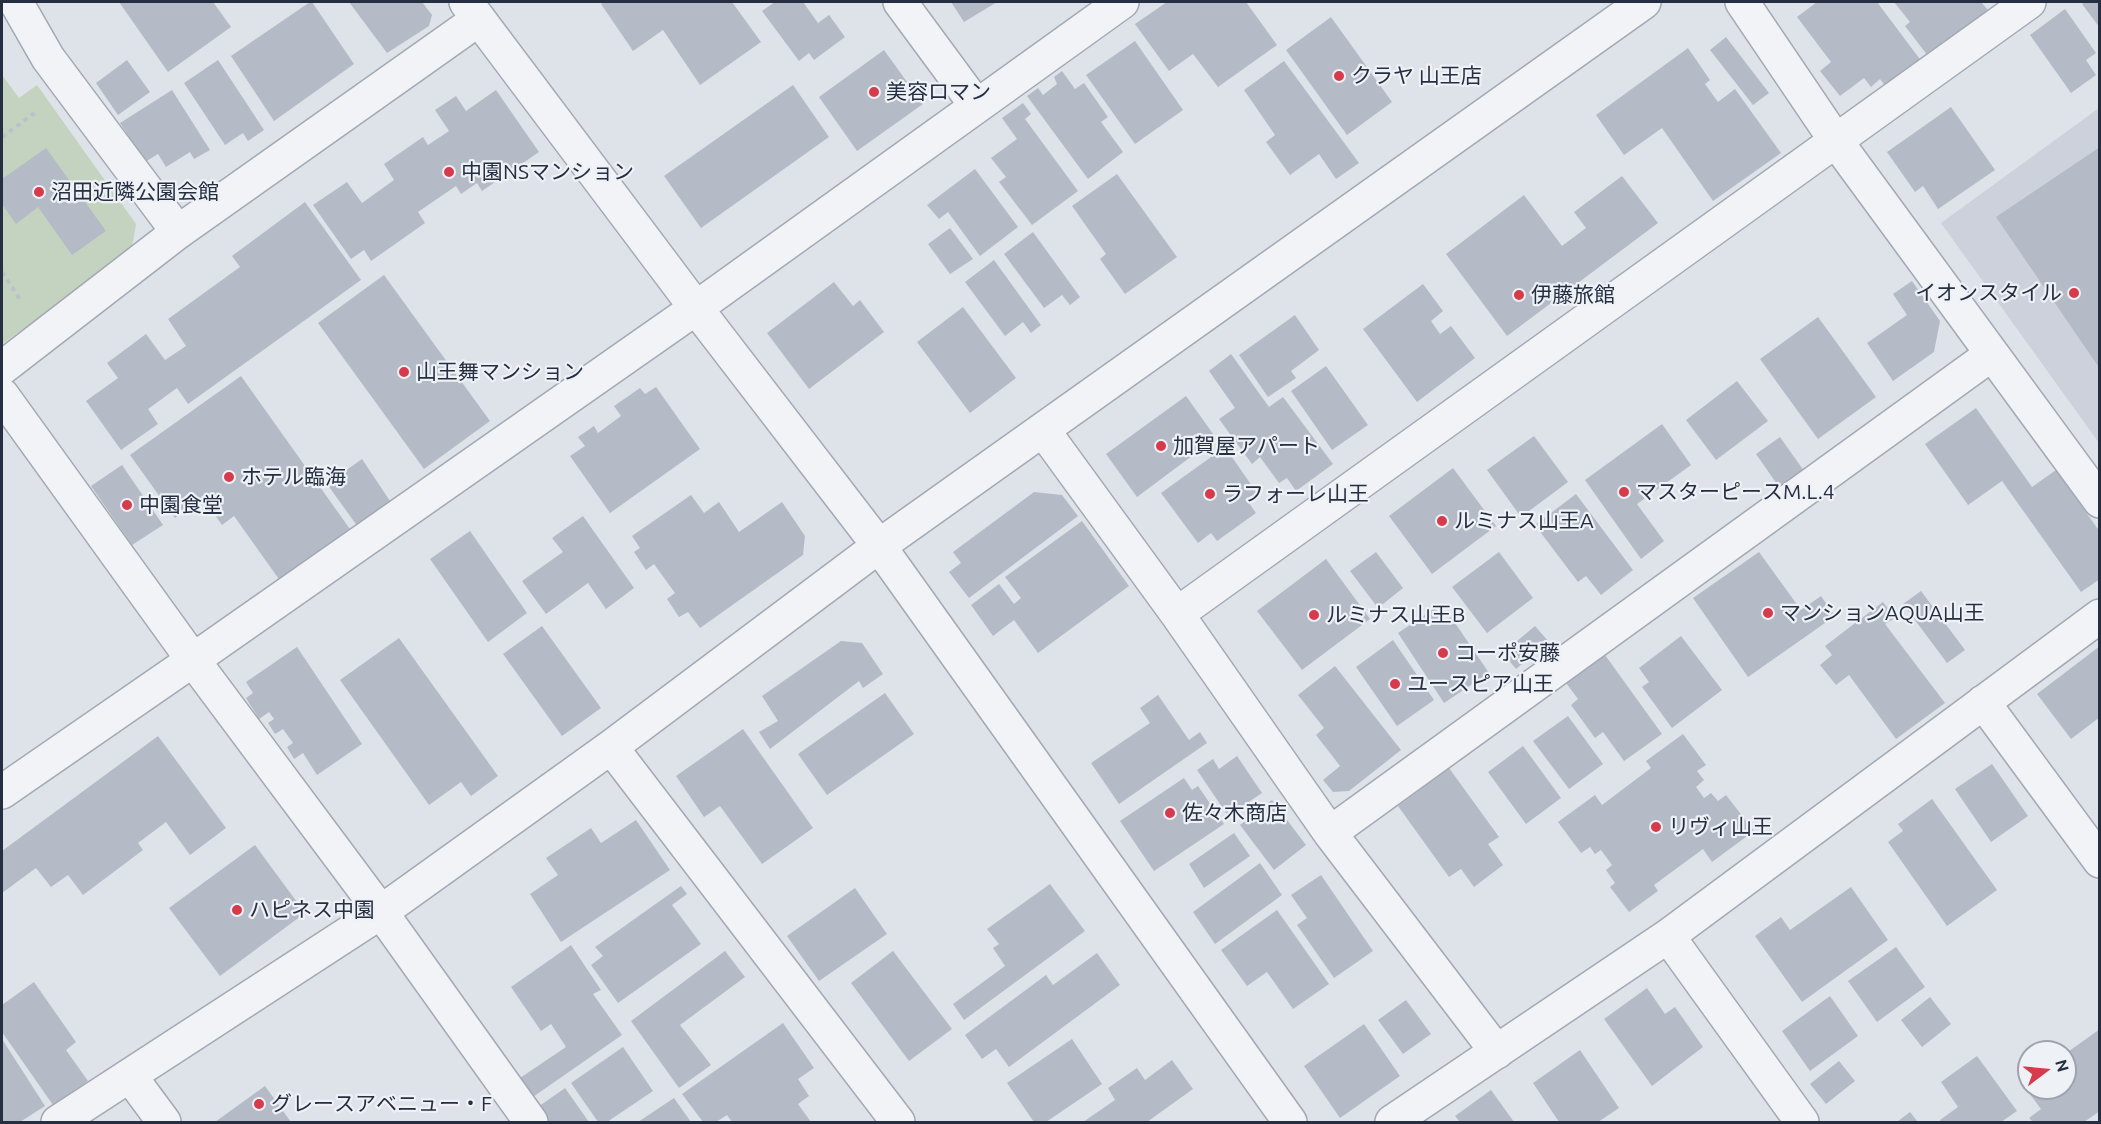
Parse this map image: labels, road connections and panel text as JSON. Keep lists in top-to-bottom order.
{
  "places": [
    "クラヤ 山王店",
    "美容ロマン",
    "中園NSマンション",
    "沼田近隣公園会館",
    "イオンスタイル",
    "伊藤旅館",
    "山王舞マンション",
    "加賀屋アパート",
    "ホテル臨海",
    "マスターピースM.L.4",
    "ラフォーレ山王",
    "中園食堂",
    "ルミナス山王A",
    "マンションAQUA山王",
    "ルミナス山王B",
    "コーポ安藤",
    "ユースピア山王",
    "佐々木商店",
    "リヴィ山王",
    "ハピネス中園",
    "グレースアベニュー・F"
  ],
  "north": "right"
}
